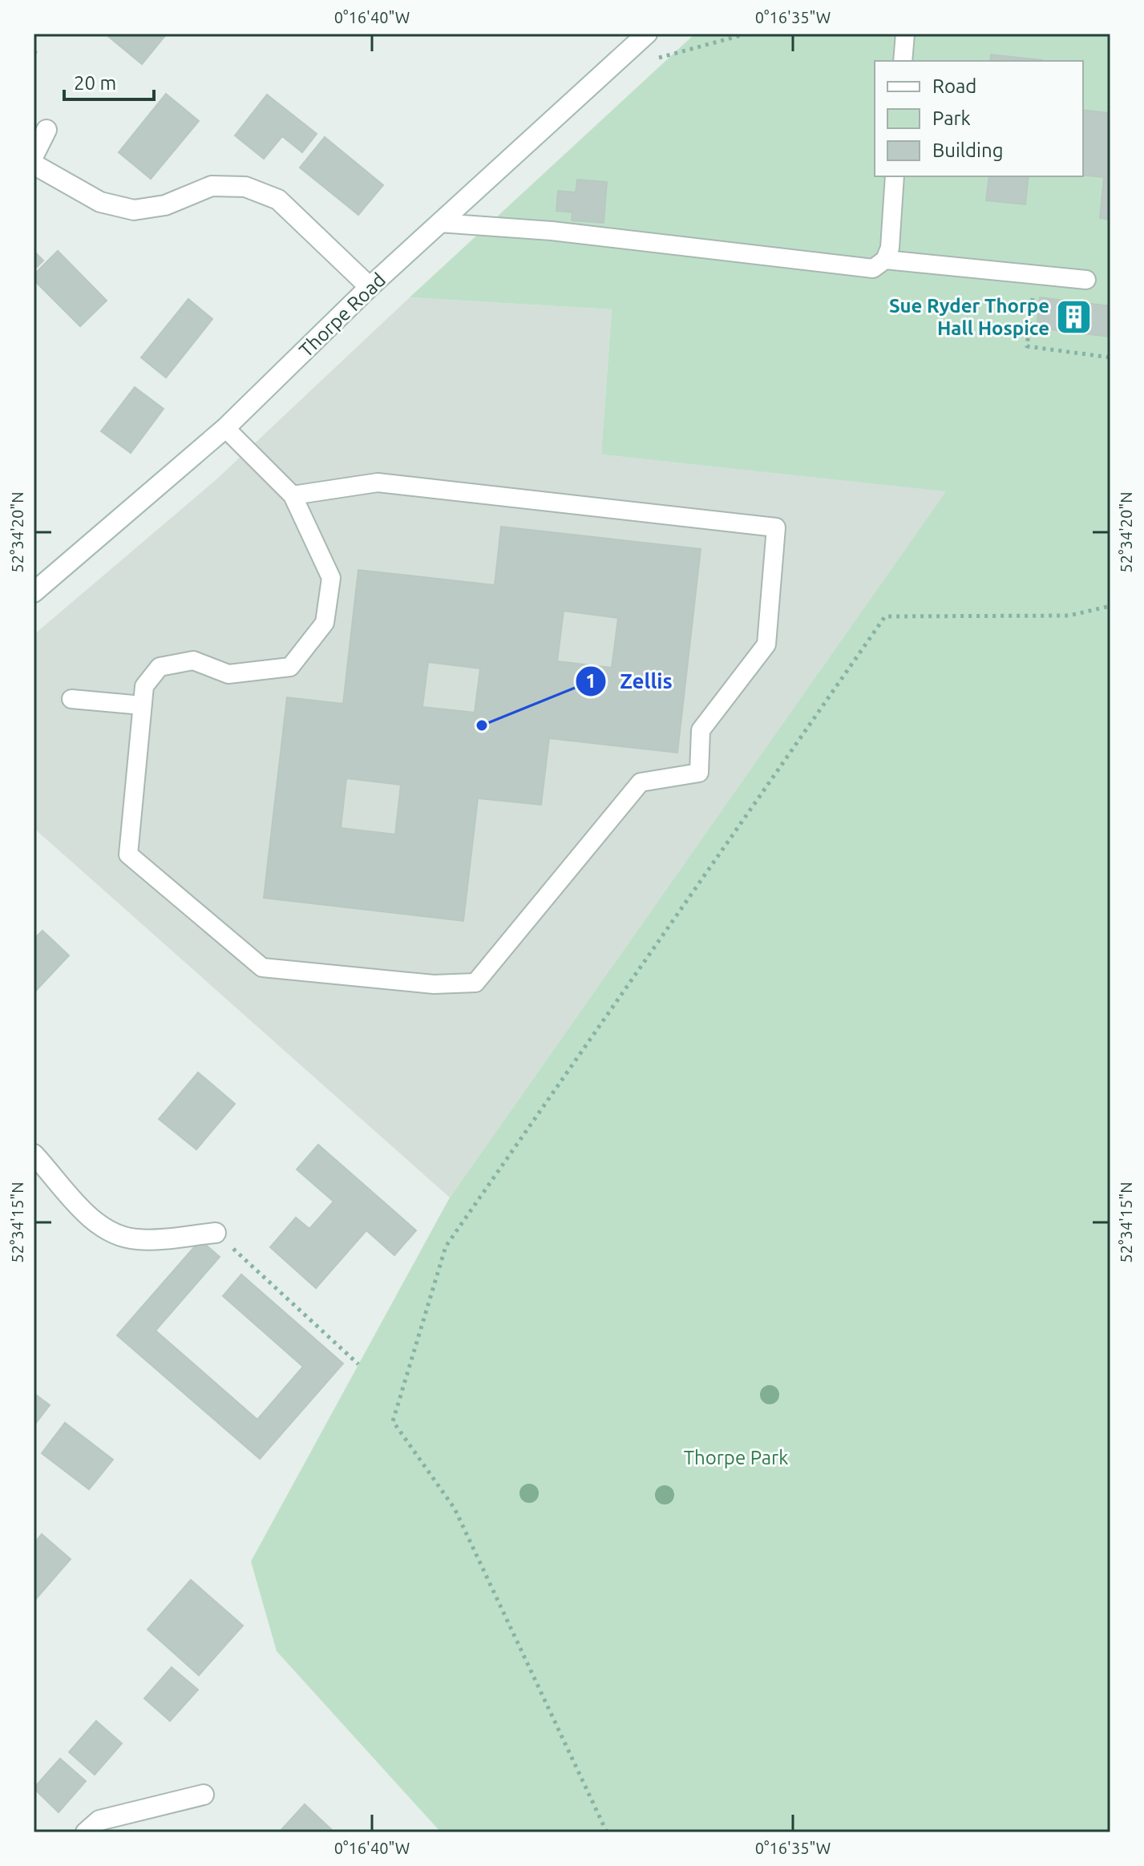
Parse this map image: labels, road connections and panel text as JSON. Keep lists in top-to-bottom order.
{
  "streets": {
    "street": ["Thorpe Road"]
  },
  "parks": ["Thorpe Park"],
  "places": {
    "building": ["Sue Ryder Thorpe Hall Hospice"],
    "other": ["Zellis"]
  },
  "legend": ["Road", "Park", "Building"],
  "scale_bar": "20 m",
  "coordinates": [
    "0°16'40\"W",
    "0°16'35\"W",
    "52°34'20\"N",
    "52°34'15\"N"
  ]
}
